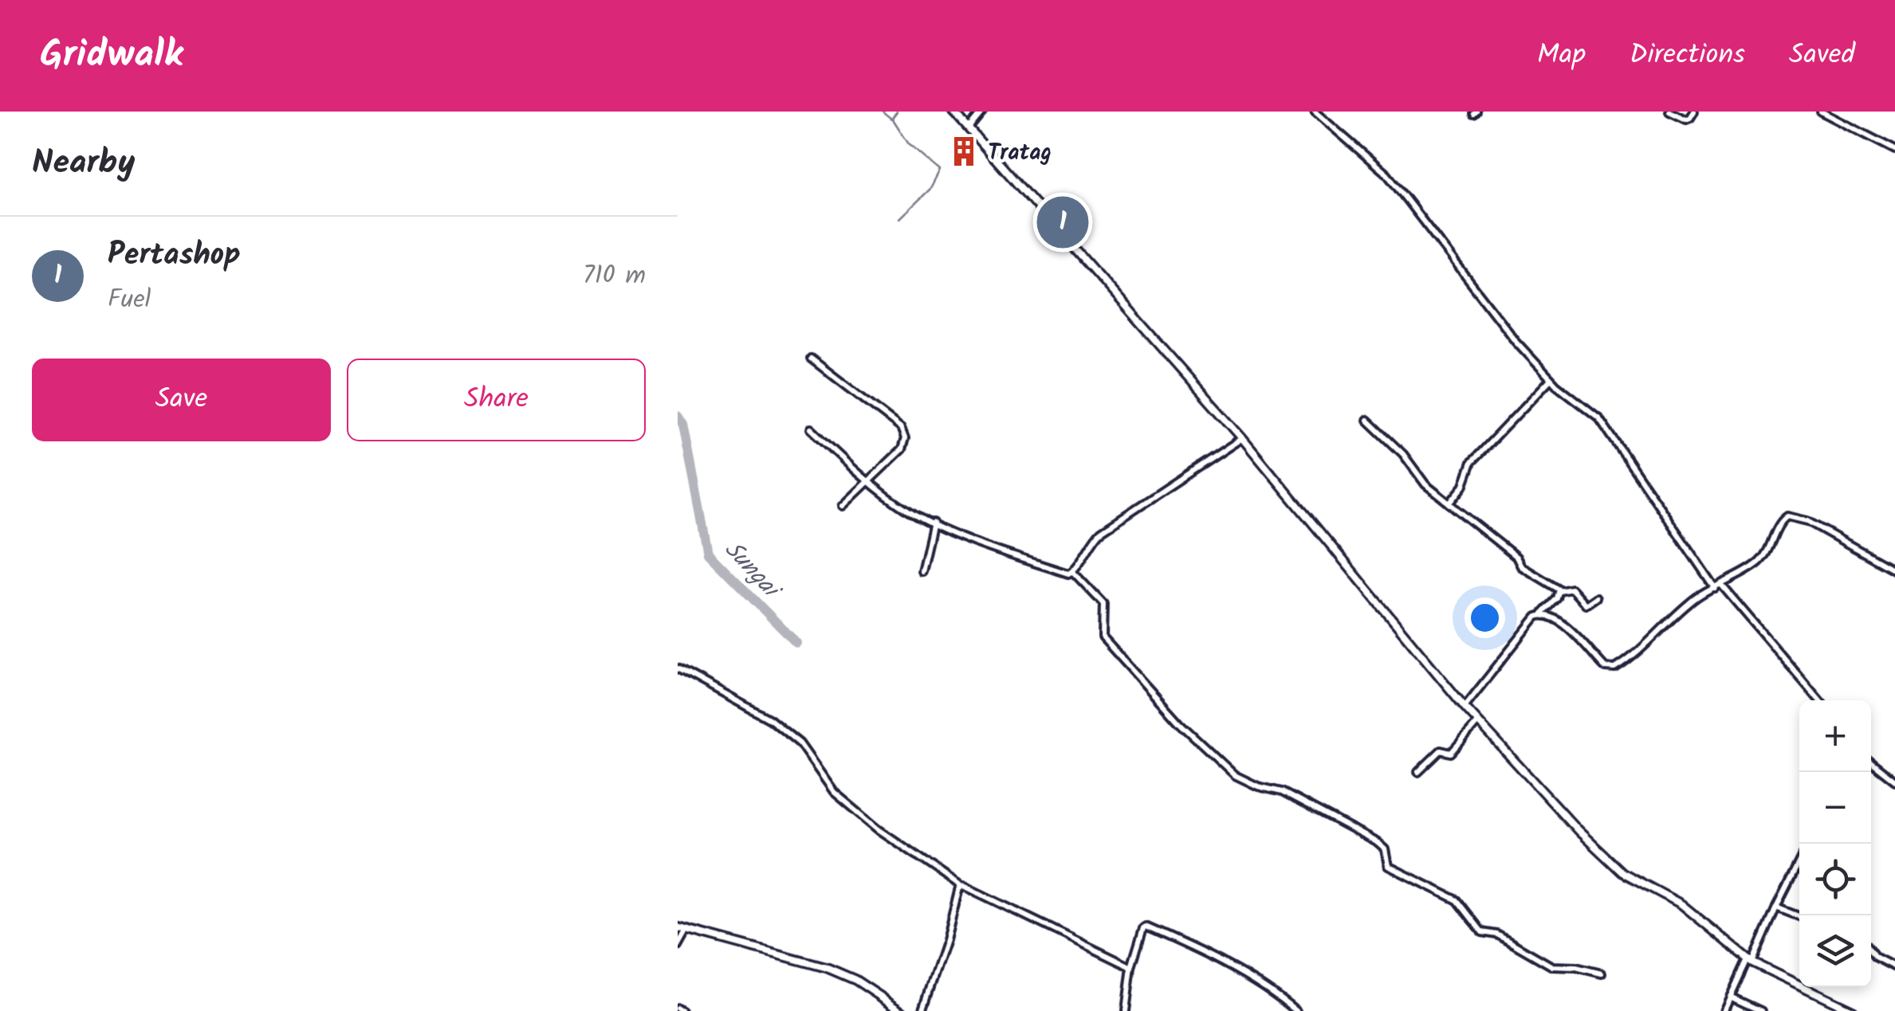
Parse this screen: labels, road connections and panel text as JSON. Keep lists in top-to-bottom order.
{
  "water": ["Sungai"],
  "places": {
    "building": ["Tratag"]
  },
  "page": {
    "header": "Gridwalk",
    "nav": ["Map", "Directions", "Saved"],
    "heading": "Nearby",
    "pins": "1",
    "list": [
      {
        "mark": "1",
        "name": "Pertashop",
        "note": "Fuel",
        "value": "710 m"
      }
    ],
    "buttons": ["Save", "Share"],
    "map_buttons": ["+", "−"]
  }
}
